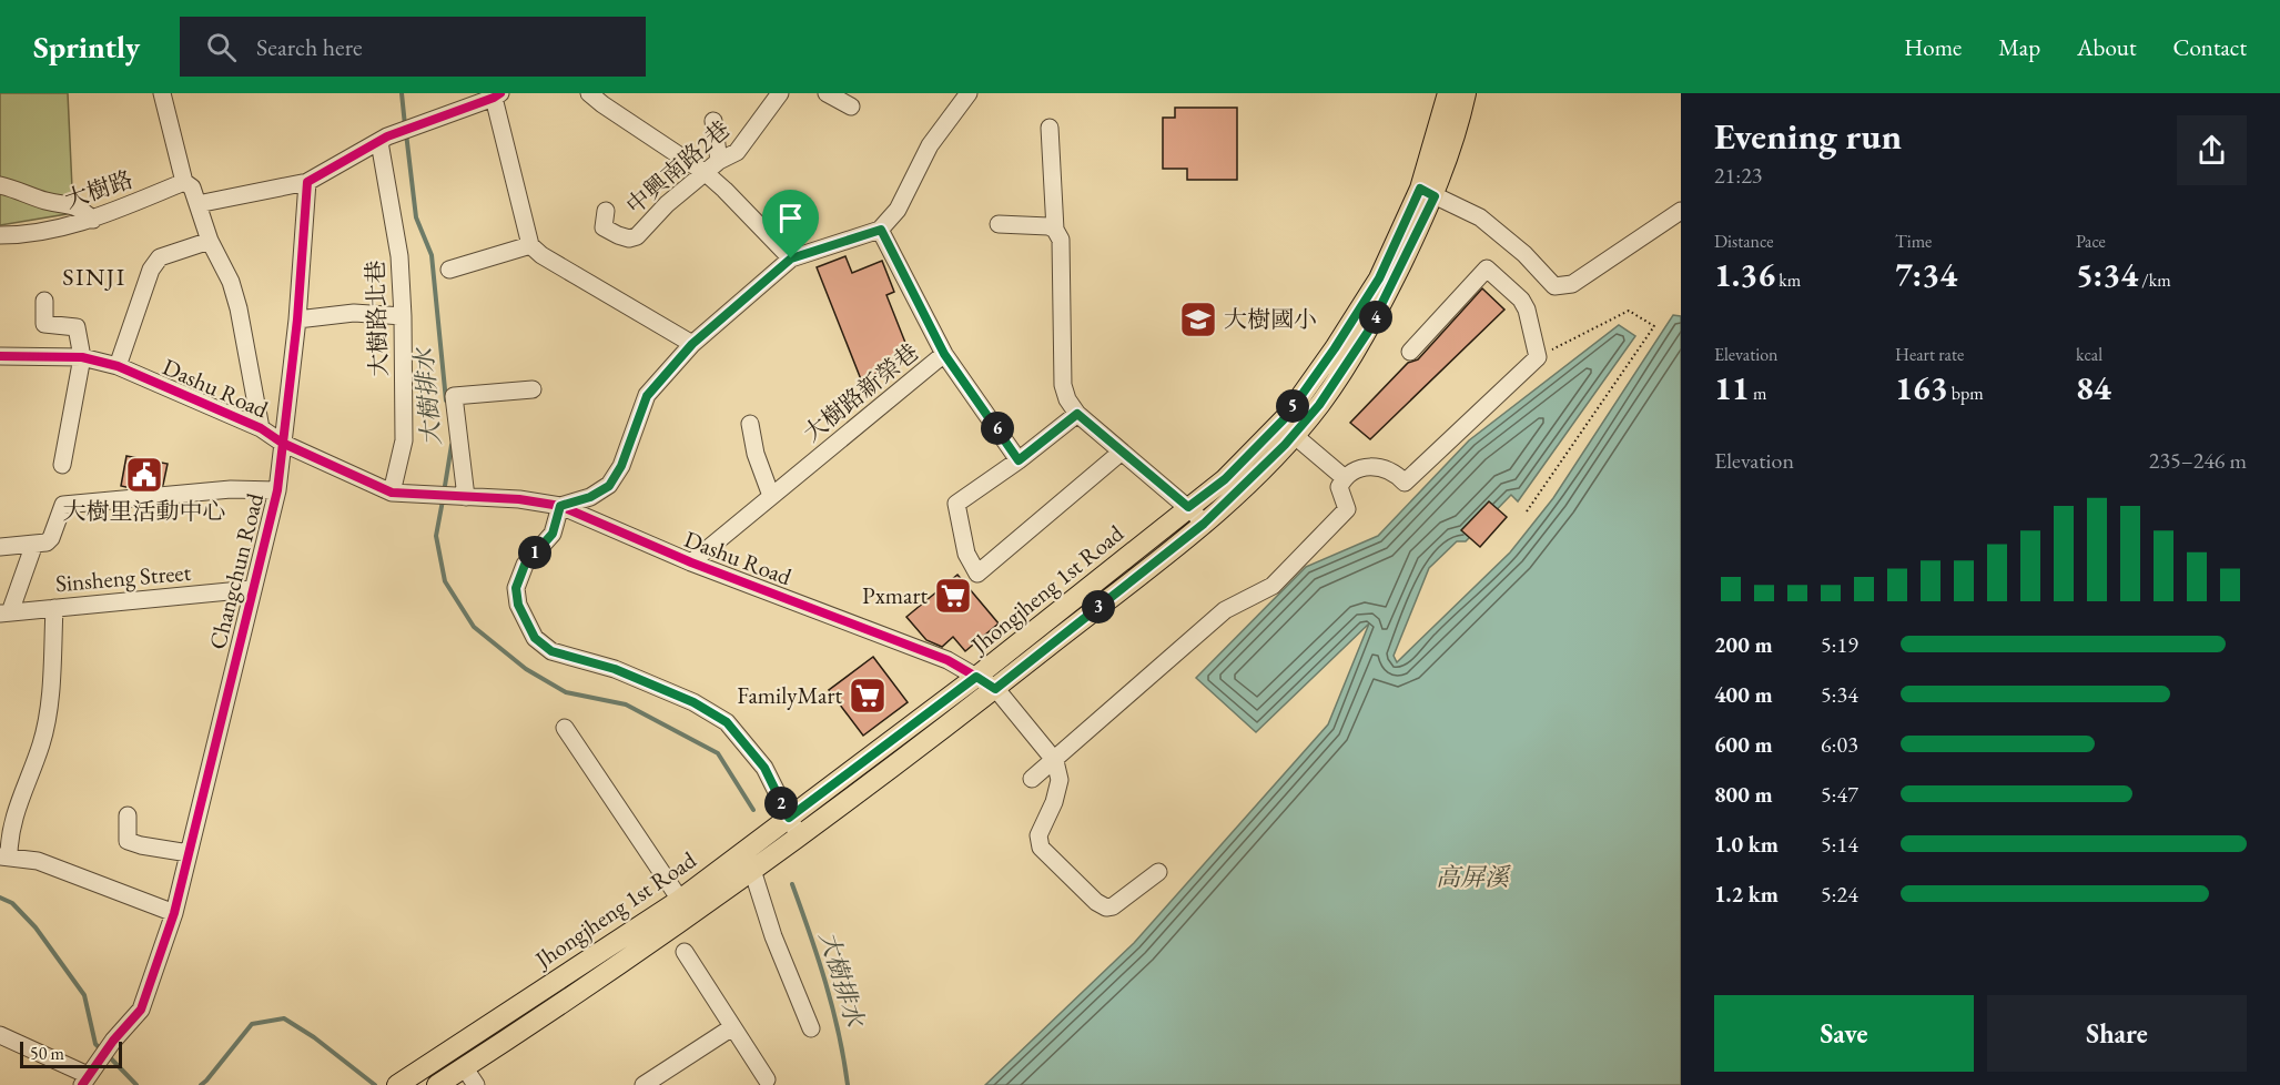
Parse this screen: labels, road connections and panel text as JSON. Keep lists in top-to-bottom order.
{
  "streets": {
    "main road": ["Jhongjheng 1st Road"],
    "street": [
      "中興南路2巷",
      "大樹路",
      "大樹路北巷",
      "Dashu Road",
      "大樹路新榮巷",
      "Changchun Road",
      "Sinsheng Street"
    ]
  },
  "crossings": [
    ["大樹路北巷", "Dashu Road"],
    ["Dashu Road", "大樹路新榮巷"],
    ["Dashu Road", "Changchun Road"],
    ["Dashu Road", "Jhongjheng 1st Road"],
    ["Changchun Road", "Sinsheng Street"]
  ],
  "districts": ["SINJI"],
  "water": ["大樹排水", "高屏溪"],
  "places": {
    "school or university": ["大樹國小"],
    "public building": ["大樹里活動中心"],
    "supermarket": ["Pxmart", "FamilyMart"]
  },
  "scale_bar": "50 m",
  "page": {
    "header": "Sprintly",
    "search": "Search here",
    "nav": [
      "Home",
      "Map",
      "About",
      "Contact"
    ],
    "heading": ["Evening run", "21:23"],
    "stats": [
      ["Distance", "1.36 km"],
      ["Time", "7:34"],
      ["Pace", "5:34 /km"],
      ["Elevation", "11 m"],
      ["Heart rate", "163 bpm"],
      ["kcal", "84"]
    ],
    "pins": [
      "4",
      "5",
      "6",
      "1",
      "3",
      "2"
    ],
    "chart": ["Elevation", "235–246 m"],
    "list": [
      {
        "name": "200 m",
        "note": "5:19"
      },
      {
        "name": "400 m",
        "note": "5:34"
      },
      {
        "name": "600 m",
        "note": "6:03"
      },
      {
        "name": "800 m",
        "note": "5:47"
      },
      {
        "name": "1.0 km",
        "note": "5:14"
      },
      {
        "name": "1.2 km",
        "note": "5:24"
      }
    ],
    "buttons": ["Save", "Share"],
    "scale": "50 m"
  }
}
